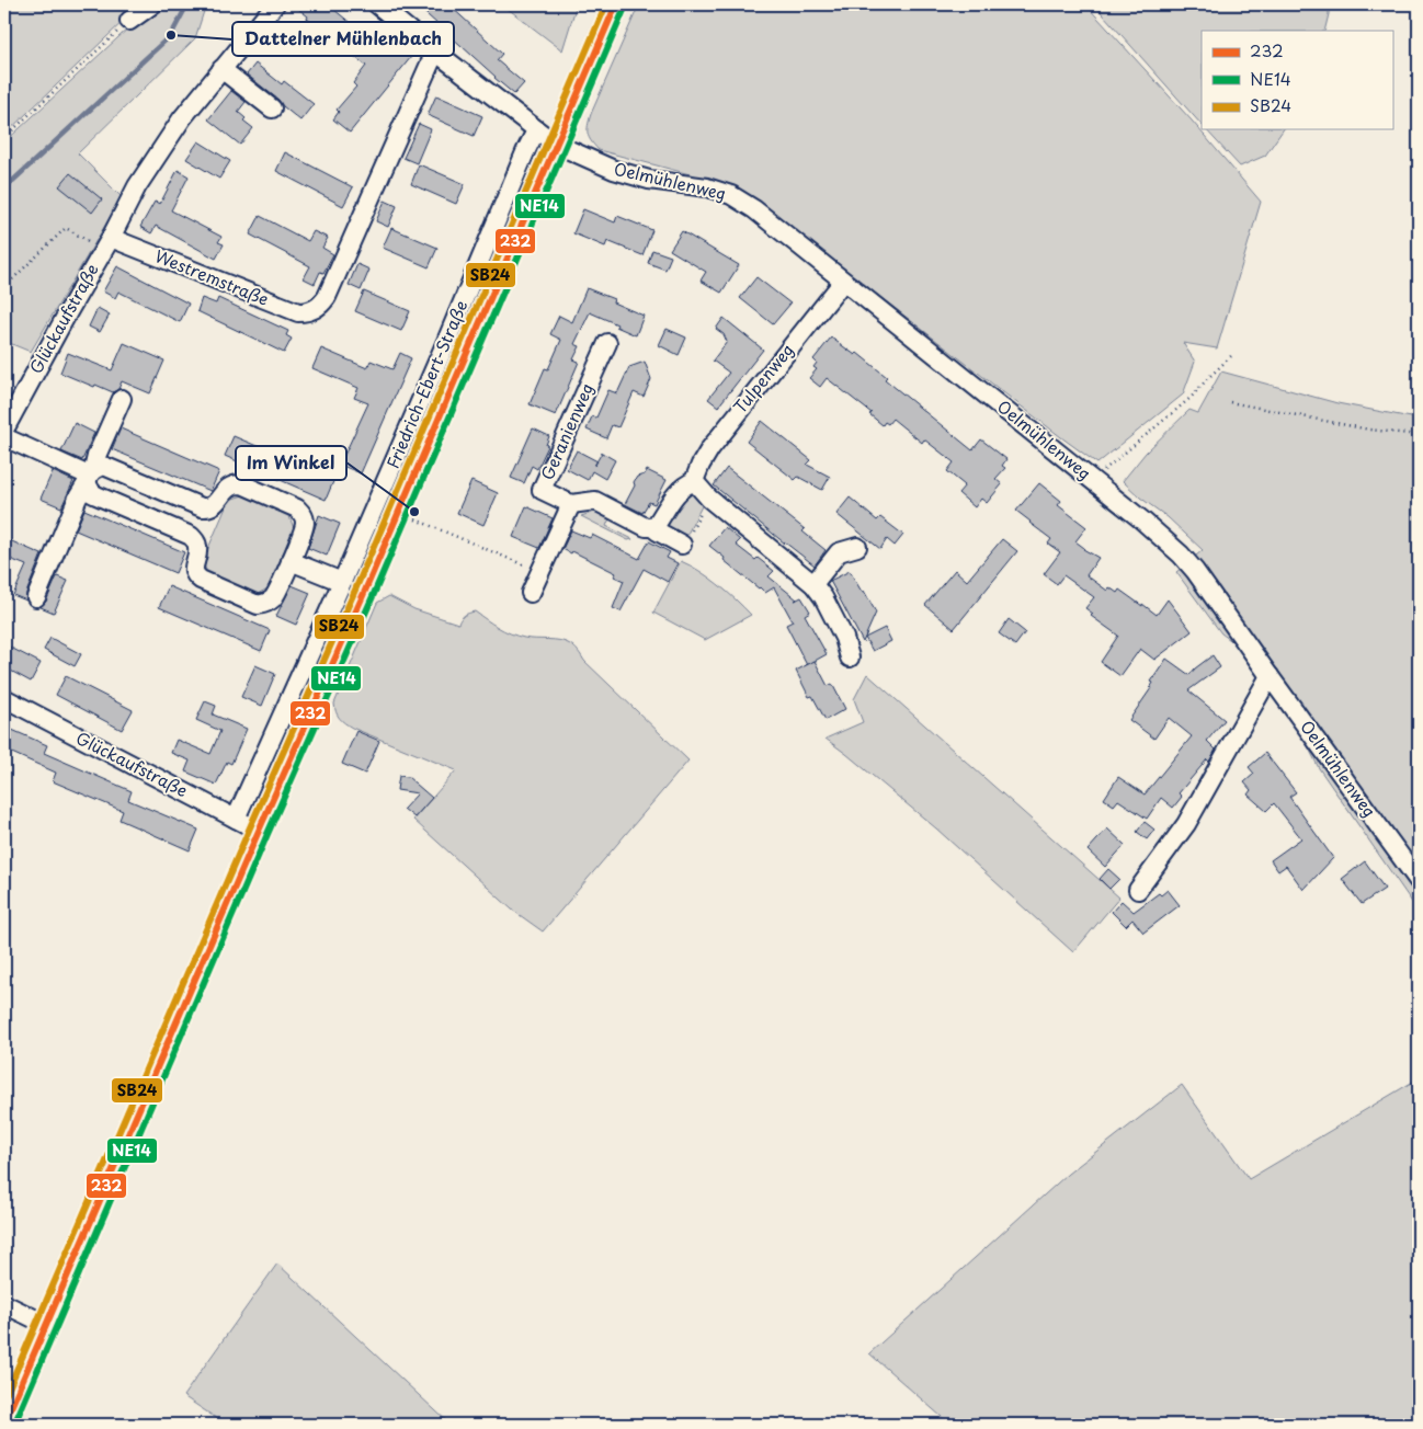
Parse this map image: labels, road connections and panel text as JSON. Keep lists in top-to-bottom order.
{
  "streets": {
    "main road": ["Friedrich-Ebert-Straße"],
    "street": [
      "Oelmühlenweg",
      "Westremstraße",
      "Glückaufstraße",
      "Tulpenweg",
      "Geranienweg"
    ]
  },
  "crossings": [
    ["Oelmühlenweg", "Tulpenweg"],
    ["Oelmühlenweg", "Friedrich-Ebert-Straße"],
    ["Westremstraße", "Glückaufstraße"],
    ["Glückaufstraße", "Friedrich-Ebert-Straße"]
  ],
  "places": ["Dattelner Mühlenbach", "Im Winkel"],
  "lines": ["transit line 232", "transit line SB24", "transit line NE14"],
  "legend": ["232", "NE14", "SB24"]
}
